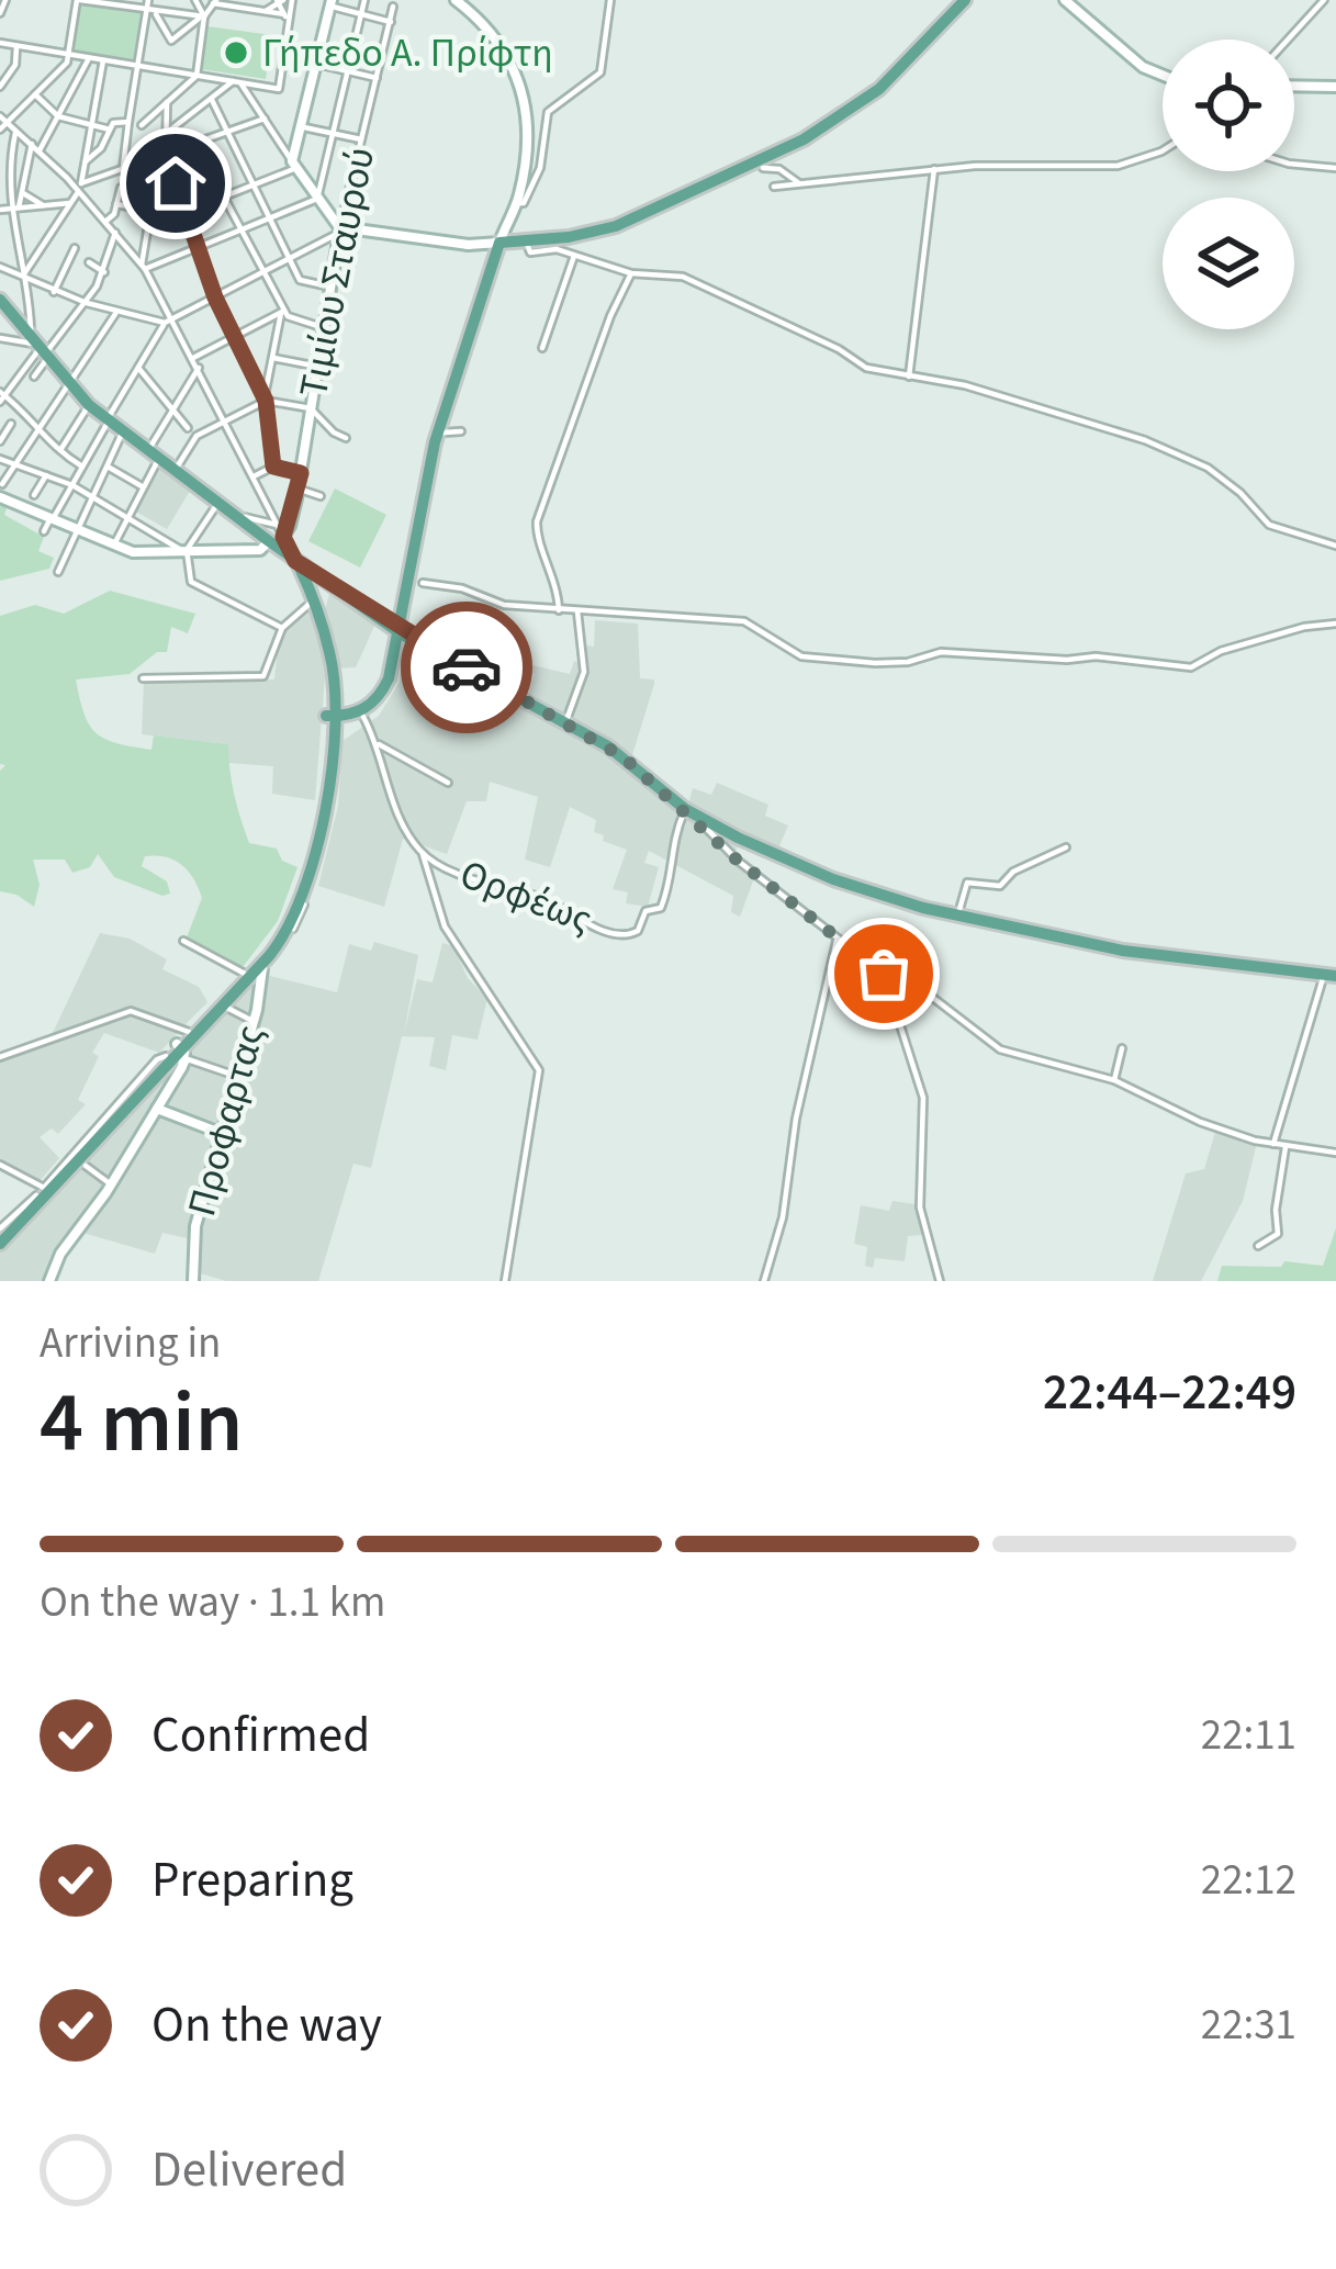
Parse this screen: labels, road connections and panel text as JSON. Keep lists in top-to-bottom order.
{
  "streets": {
    "street": ["Τιμίου Σταυρού", "Ορφέως", "Προφαρτας"]
  },
  "places": ["Γήπεδο Α. Πρίφτη"],
  "page": {
    "heading": ["4 min", "Arriving in", "22:44–22:49"],
    "bar": "On the way · 1.1 km",
    "list": [
      ["Confirmed", "22:11"],
      ["Preparing", "22:12"],
      ["On the way", "22:31"],
      "Delivered"
    ]
  }
}
